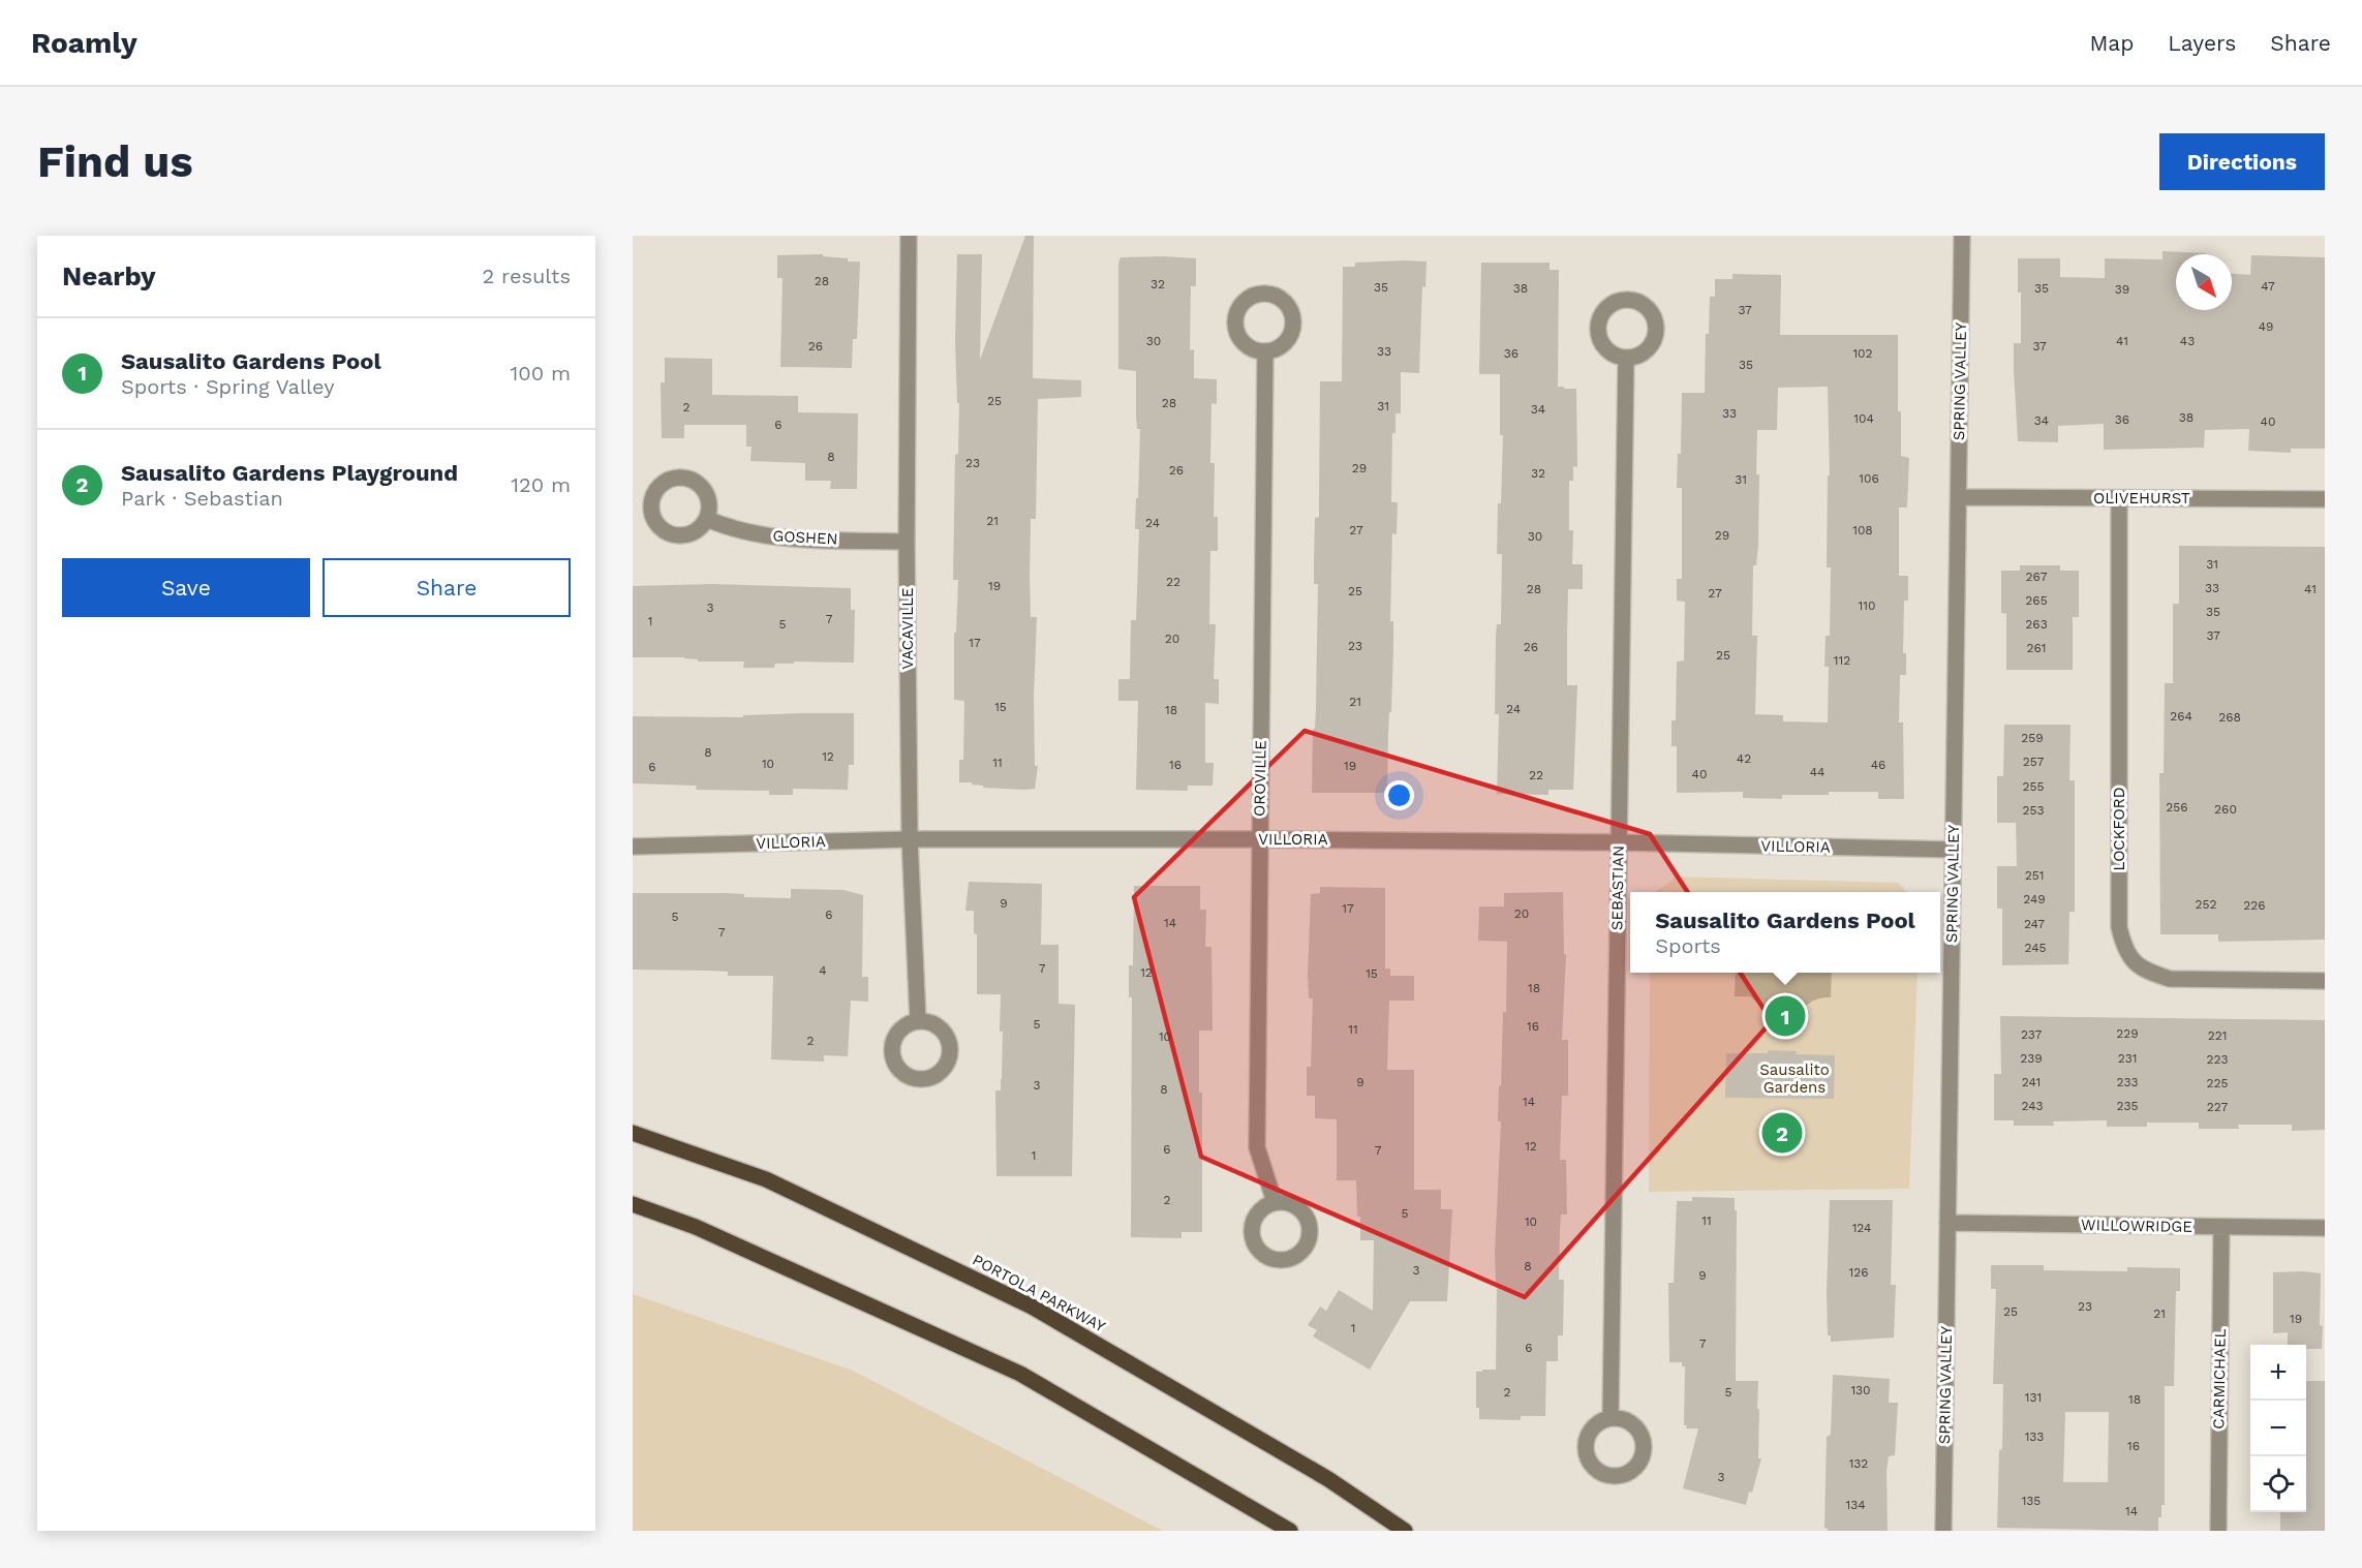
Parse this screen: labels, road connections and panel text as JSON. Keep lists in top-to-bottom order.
{
  "streets": {
    "main road": ["PORTOLA PARKWAY"],
    "street": [
      "SPRING VALLEY",
      "OLIVEHURST",
      "GOSHEN",
      "VACAVILLE",
      "OROVILLE",
      "LOCKFORD",
      "VILLORIA",
      "SEBASTIAN",
      "WILLOWRIDGE",
      "CARMICHAEL"
    ]
  },
  "crossings": [
    ["SPRING VALLEY", "OLIVEHURST"],
    ["SPRING VALLEY", "VILLORIA"],
    ["SPRING VALLEY", "WILLOWRIDGE"],
    ["OLIVEHURST", "LOCKFORD"],
    ["GOSHEN", "VACAVILLE"],
    ["VACAVILLE", "VILLORIA"],
    ["OROVILLE", "VILLORIA"],
    ["VILLORIA", "SEBASTIAN"],
    ["WILLOWRIDGE", "CARMICHAEL"]
  ],
  "parks": ["Sausalito Gardens"],
  "house_numbers": [
    "28",
    "32",
    "47",
    "35",
    "38",
    "35",
    "39",
    "37",
    "49",
    "30",
    "41",
    "43",
    "26",
    "37",
    "33",
    "36",
    "102",
    "35",
    "25",
    "28",
    "31",
    "2",
    "34",
    "33",
    "38",
    "104",
    "36",
    "34",
    "40",
    "6",
    "8",
    "23",
    "29",
    "26",
    "32",
    "106",
    "31",
    "21",
    "24",
    "27",
    "108",
    "29",
    "30",
    "31",
    "267",
    "22",
    "19",
    "33",
    "28",
    "41",
    "25",
    "27",
    "265",
    "110",
    "3",
    "35",
    "7",
    "1",
    "5",
    "263",
    "37",
    "20",
    "17",
    "23",
    "26",
    "261",
    "25",
    "112",
    "21",
    "15",
    "24",
    "18",
    "264",
    "268",
    "259",
    "8",
    "12",
    "42",
    "257",
    "11",
    "10",
    "16",
    "46",
    "19",
    "6",
    "44",
    "40",
    "22",
    "255",
    "256",
    "260",
    "253",
    "251",
    "249",
    "9",
    "252",
    "226",
    "17",
    "20",
    "6",
    "5",
    "14",
    "247",
    "7",
    "245",
    "7",
    "4",
    "12",
    "15",
    "18",
    "5",
    "16",
    "11",
    "229",
    "237",
    "221",
    "10",
    "2",
    "239",
    "231",
    "223",
    "9",
    "241",
    "233",
    "225",
    "3",
    "8",
    "14",
    "243",
    "235",
    "227",
    "12",
    "6",
    "7",
    "1",
    "2",
    "5",
    "11",
    "10",
    "124",
    "8",
    "3",
    "126",
    "9",
    "23",
    "25",
    "21",
    "19",
    "1",
    "7",
    "6",
    "130",
    "2",
    "5",
    "131",
    "18",
    "133",
    "16",
    "132",
    "3",
    "135",
    "134",
    "14"
  ],
  "north": "bottom right",
  "page": {
    "header": "Roamly",
    "nav": ["Map", "Layers", "Share"],
    "buttons": [
      "Directions",
      ["Save", "Share"]
    ],
    "title": "Find us",
    "heading": ["Nearby", "2 results"],
    "list": [
      {
        "mark": "1",
        "name": "Sausalito Gardens Pool",
        "note": "Sports · Spring Valley",
        "value": "100 m"
      },
      {
        "mark": "2",
        "name": "Sausalito Gardens Playground",
        "note": "Park · Sebastian",
        "value": "120 m"
      }
    ],
    "popup": ["Sausalito Gardens Pool", "Sports"],
    "pins": ["1", "2"],
    "map_buttons": ["+", "−"]
  }
}
